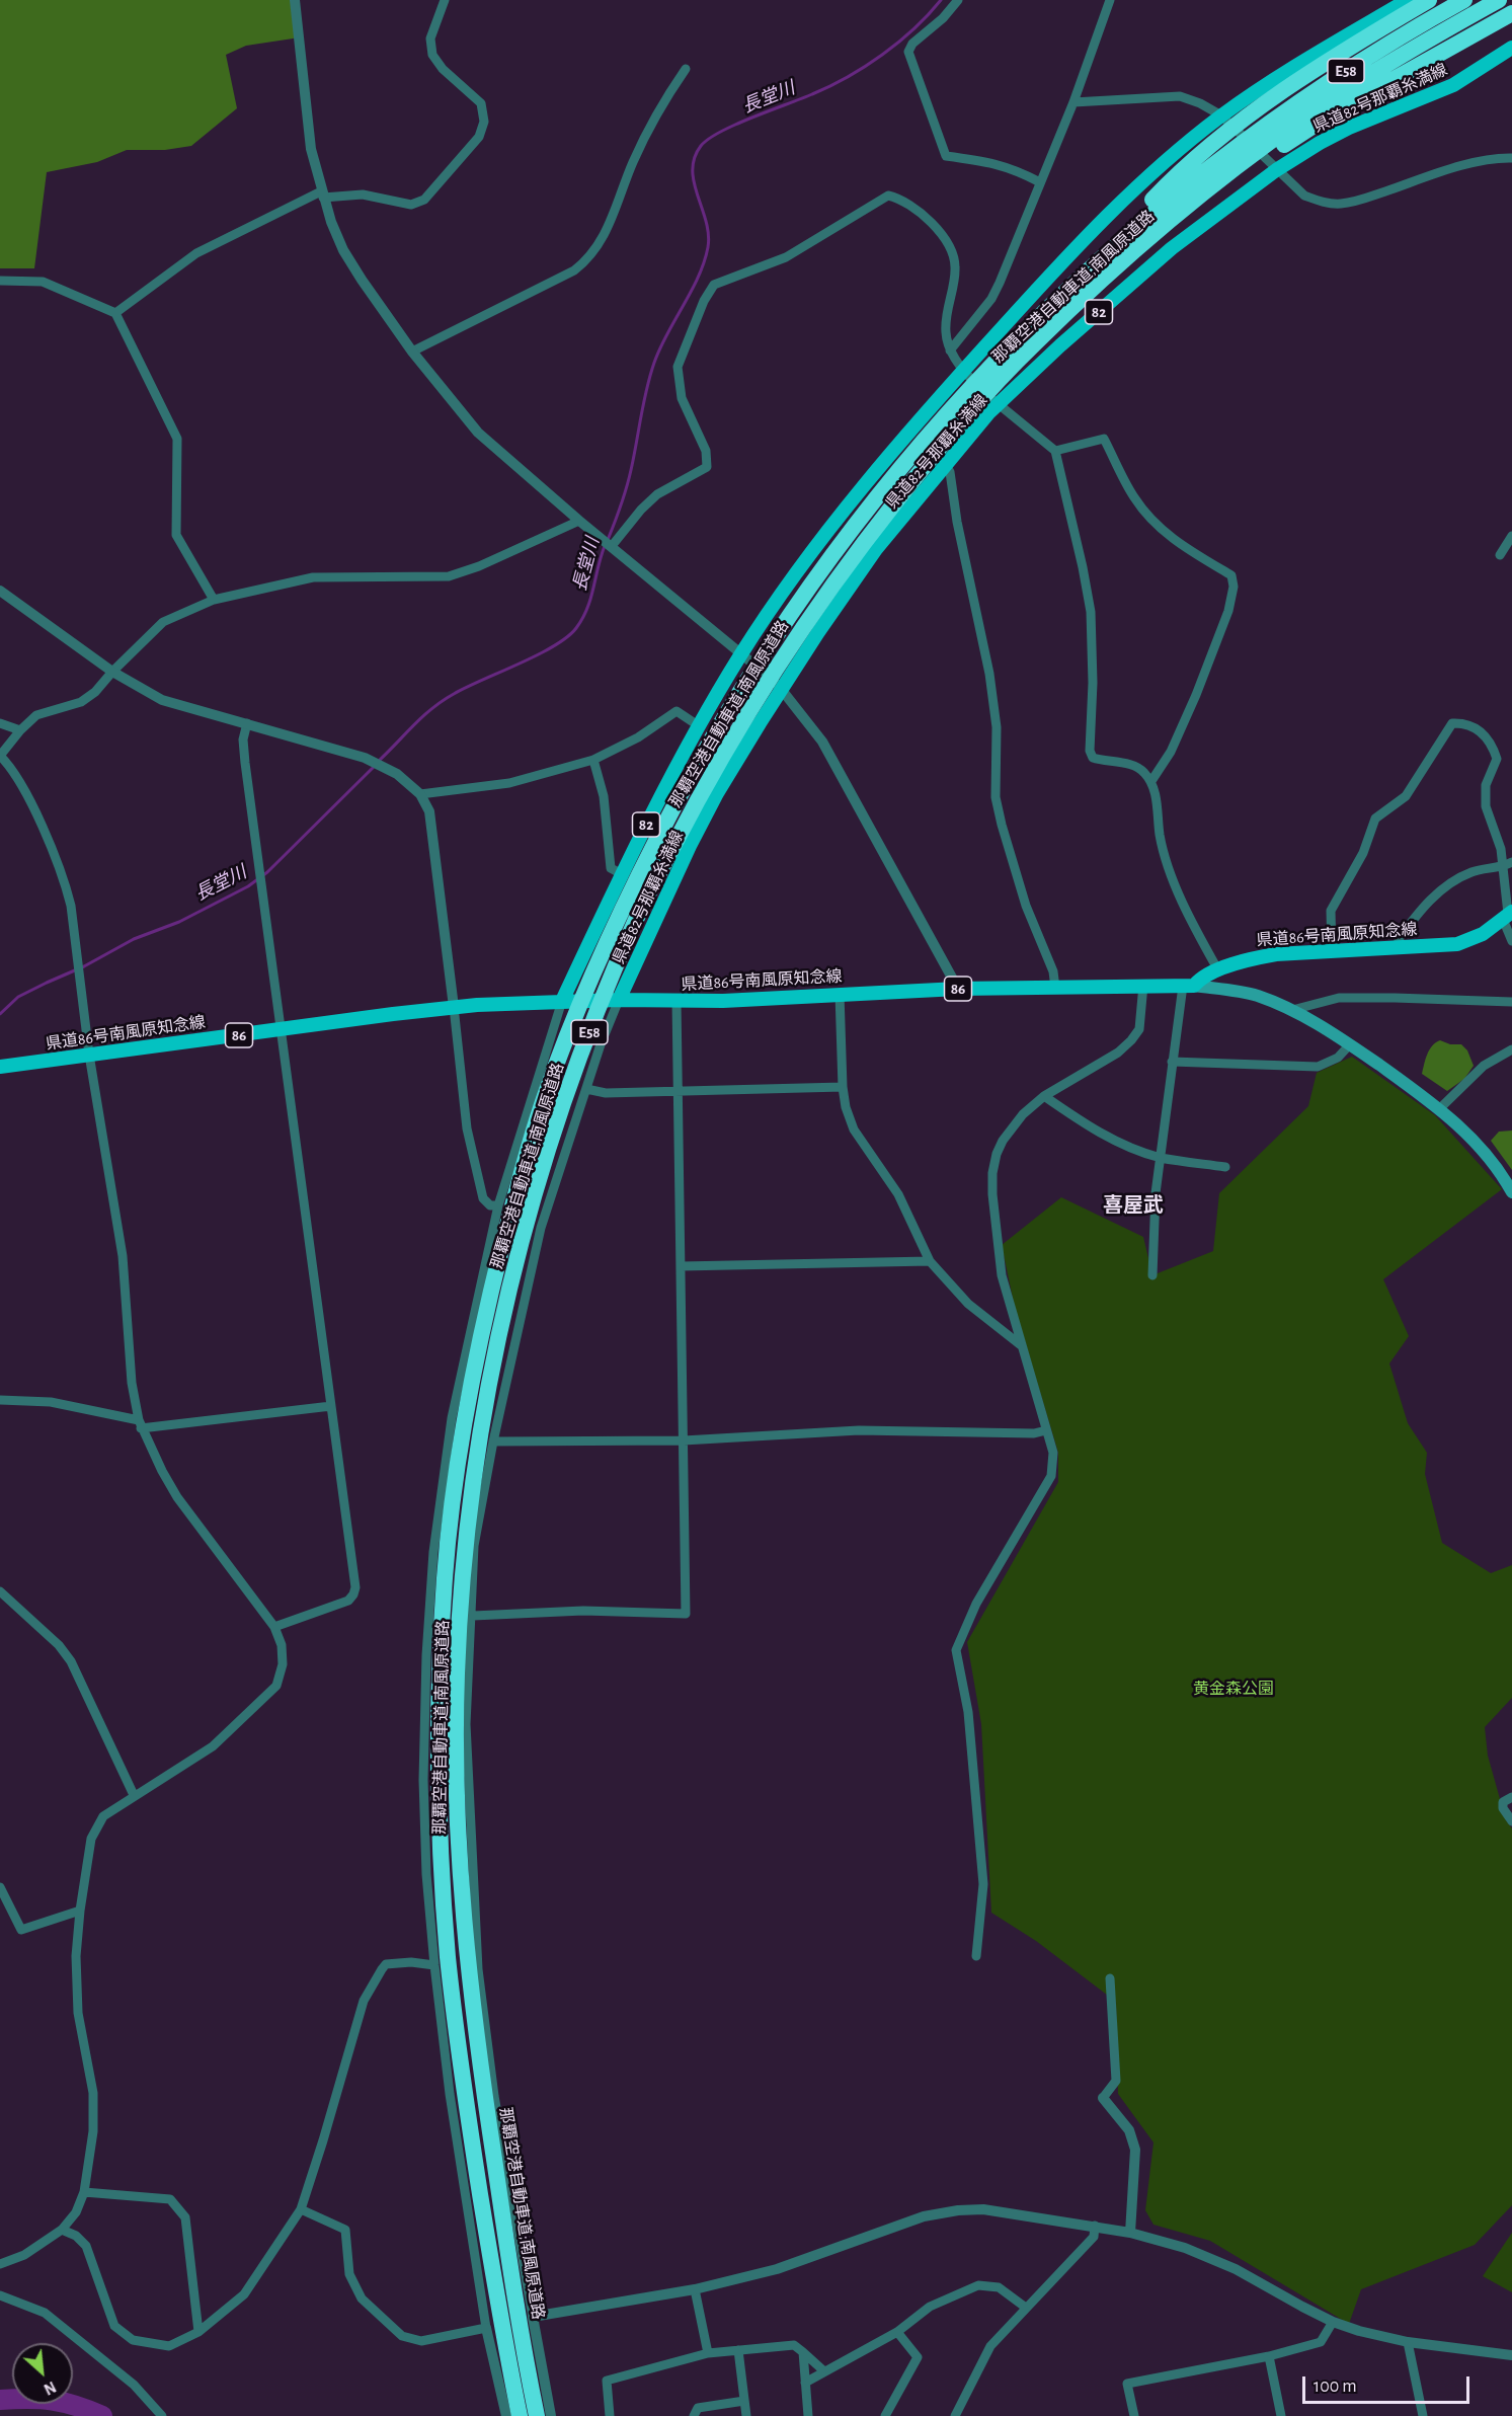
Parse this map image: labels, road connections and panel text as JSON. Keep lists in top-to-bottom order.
{
  "streets": {
    "highway": ["E58", "那覇空港自動車道;南風原道路"],
    "main road": [
      "県道82号那覇糸満線",
      "82",
      "県道86号南風原知念線",
      "86"
    ]
  },
  "crossings": [
    ["県道82号那覇糸満線", "県道86号南風原知念線"]
  ],
  "districts": ["喜屋武"],
  "water": ["長堂川"],
  "parks": ["黄金森公園"],
  "scale_bar": "100 m",
  "north": "bottom right"
}
